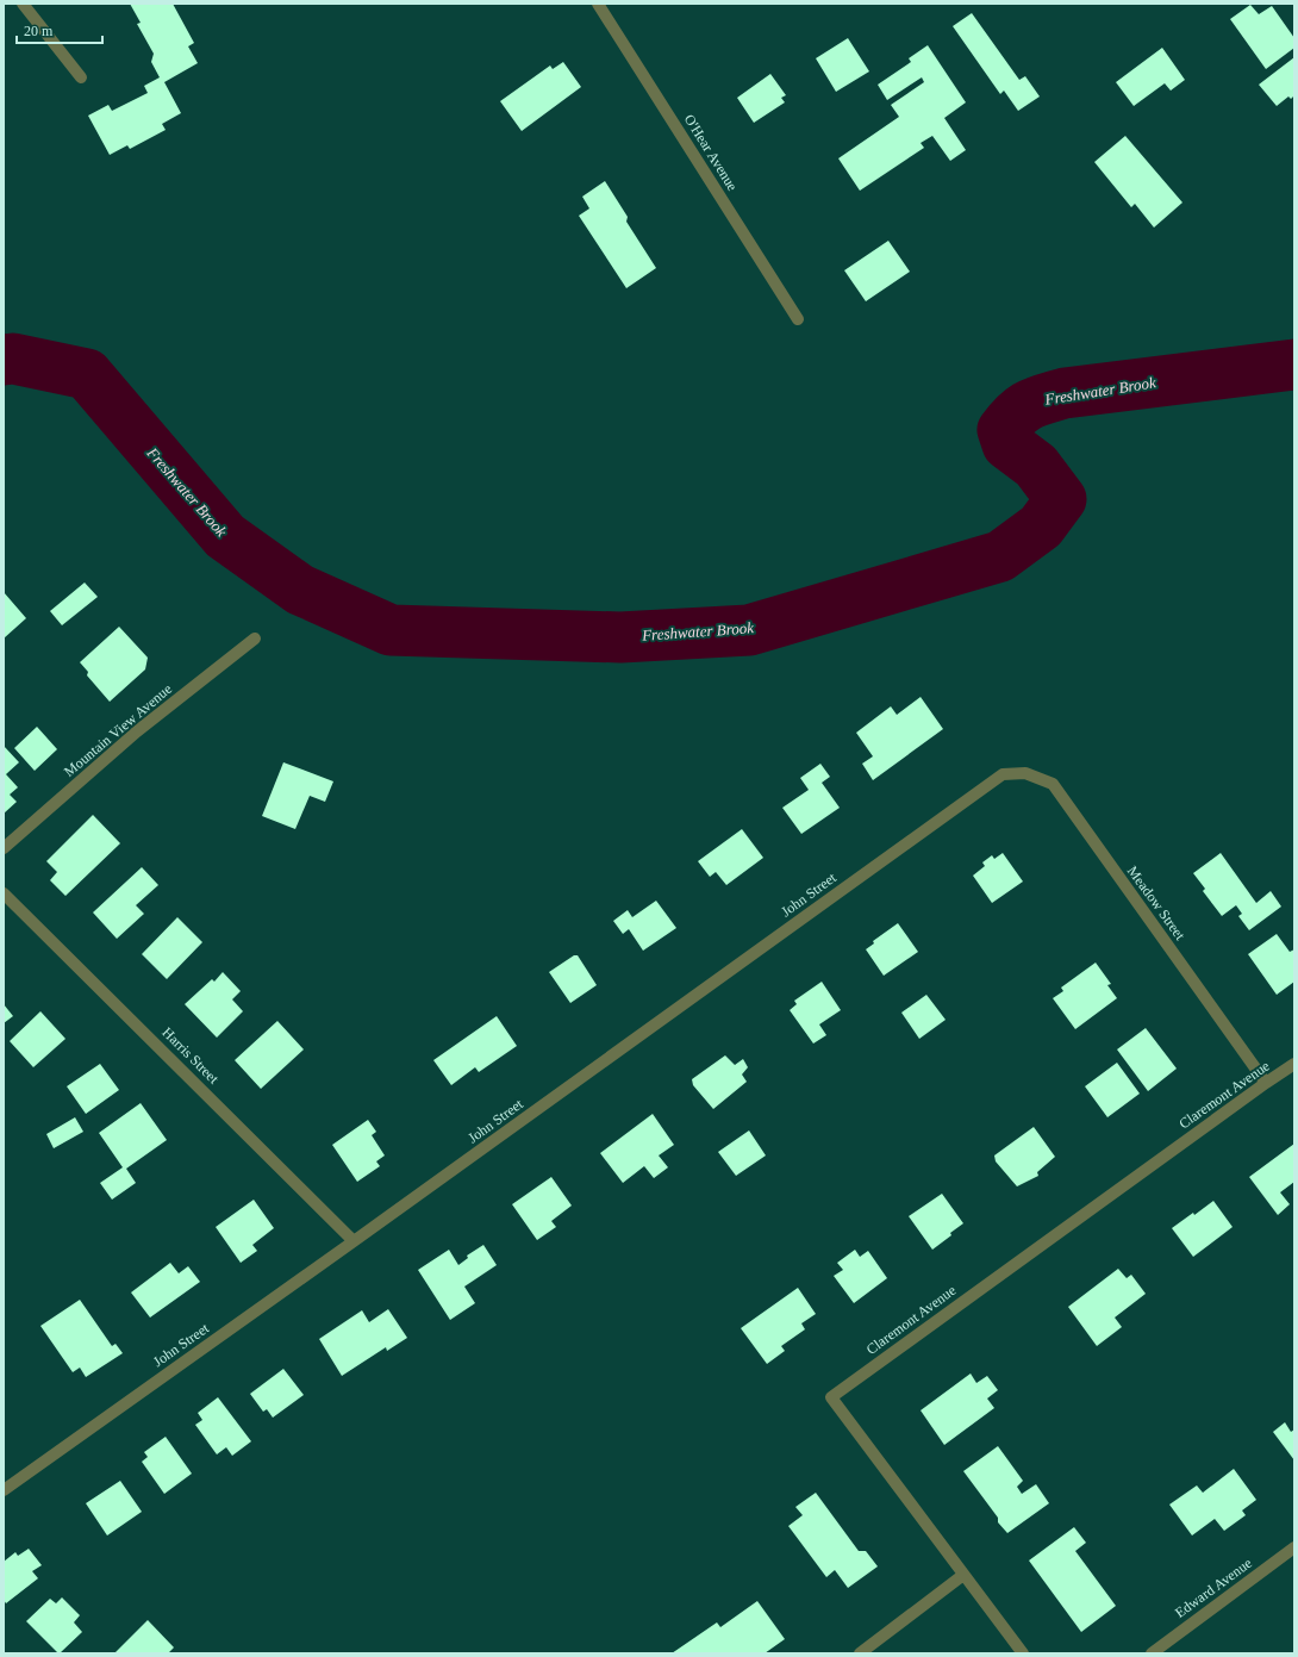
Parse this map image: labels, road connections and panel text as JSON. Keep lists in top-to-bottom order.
{
  "streets": {
    "street": [
      "O'Hear Avenue",
      "Mountain View Avenue",
      "John Street",
      "Meadow Street",
      "Harris Street",
      "Claremont Avenue",
      "Edward Avenue"
    ]
  },
  "crossings": [
    ["John Street", "Meadow Street"],
    ["John Street", "Harris Street"],
    ["Meadow Street", "Claremont Avenue"]
  ],
  "water": ["Freshwater Brook"],
  "scale_bar": "20 m"
}
